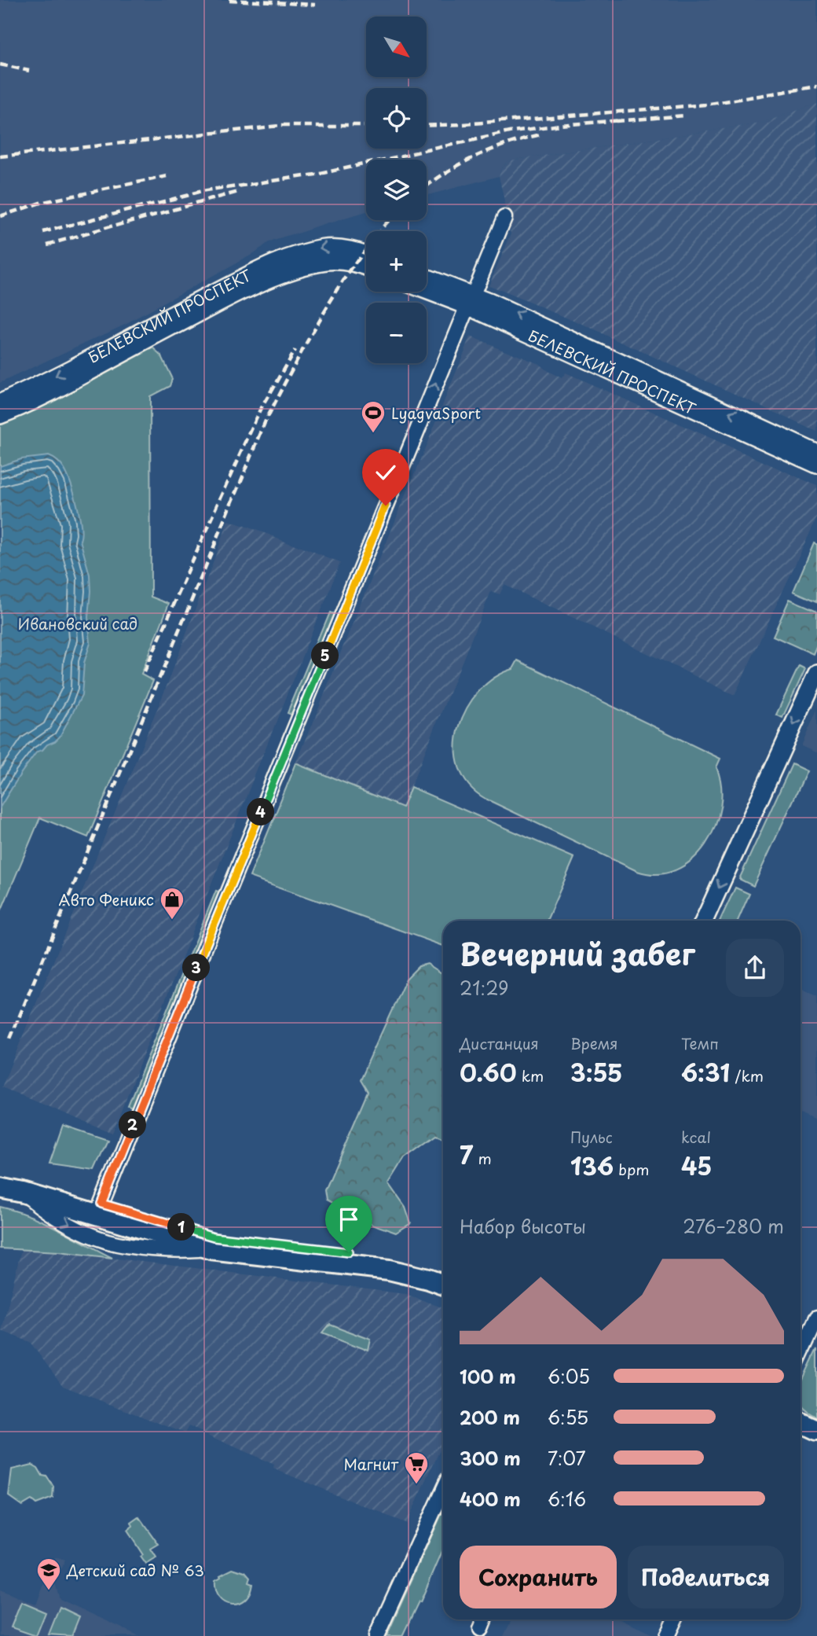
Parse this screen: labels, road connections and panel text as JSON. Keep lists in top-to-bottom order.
{
  "streets": {
    "street": ["БЕЛЕВСКИЙ ПРОСПЕКТ"]
  },
  "parks": ["Ивановский сад"],
  "places": {
    "sports": ["LyagvaSport"],
    "shop": ["Авто Феникс"],
    "supermarket": ["Магнит"],
    "school or university": ["Детский сад № 63"]
  },
  "north": "bottom right",
  "page": {
    "map_buttons": ["+", "−"],
    "pins": [
      "5",
      "4",
      "3",
      "2",
      "1"
    ],
    "heading": ["Вечерний забег", "21:29"],
    "stats": [
      ["Дистанция", "0.60 km"],
      ["Время", "3:55"],
      ["Темп", "6:31 /km"],
      ["7 m"],
      ["Пульс", "136 bpm"],
      ["kcal", "45"]
    ],
    "chart": ["Набор высоты", "276–280 m"],
    "list": [
      {
        "name": "100 m",
        "note": "6:05"
      },
      {
        "name": "200 m",
        "note": "6:55"
      },
      {
        "name": "300 m",
        "note": "7:07"
      },
      {
        "name": "400 m",
        "note": "6:16"
      }
    ],
    "buttons": ["Сохранить", "Поделиться"]
  }
}
